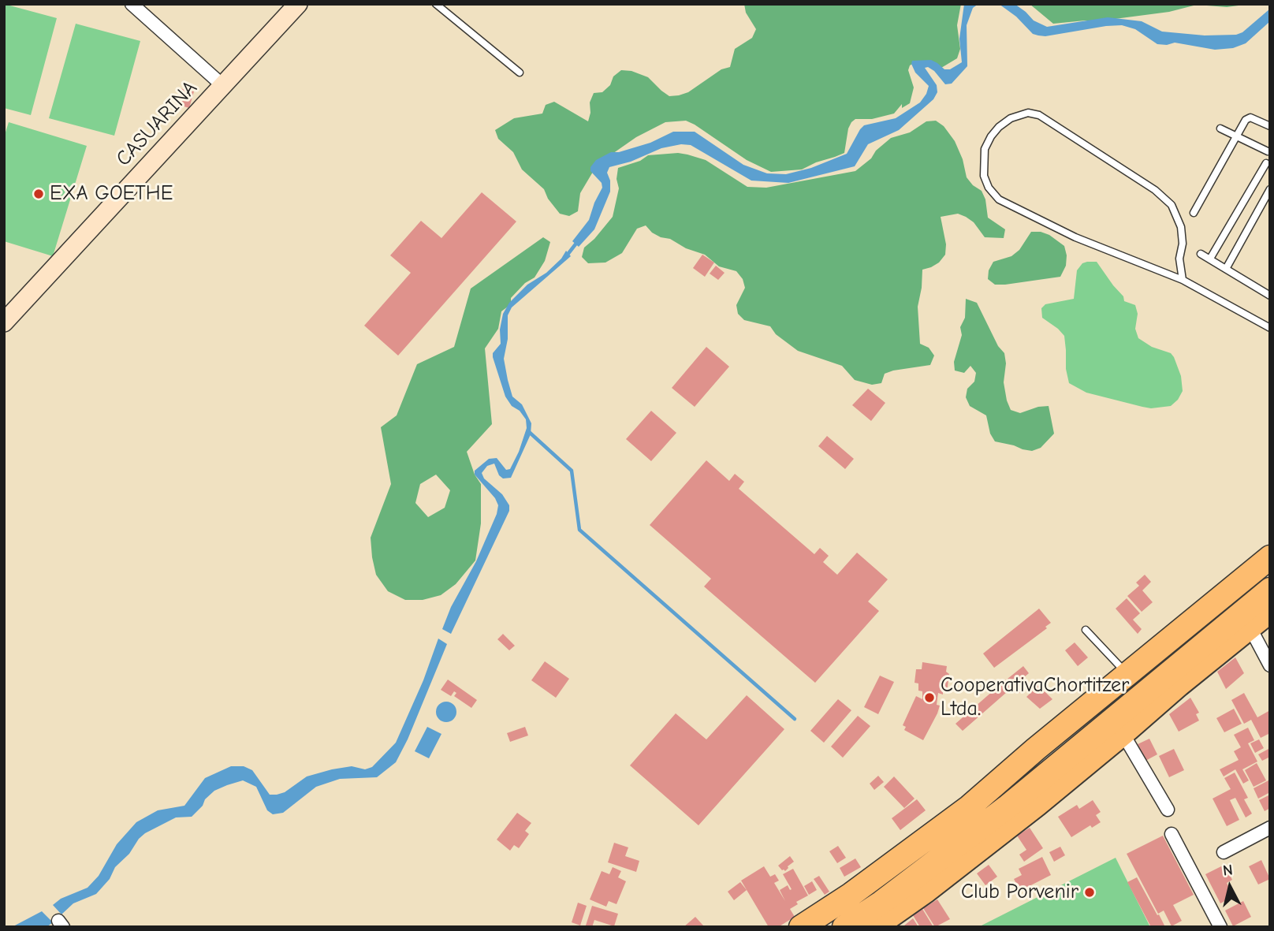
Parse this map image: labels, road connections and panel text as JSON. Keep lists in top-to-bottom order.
{
  "streets": {
    "street": ["CASUARINA"]
  },
  "places": ["EXA GOETHE", "CooperativaChortitzer Ltda.", "Club Porvenir"],
  "north": "top"
}
